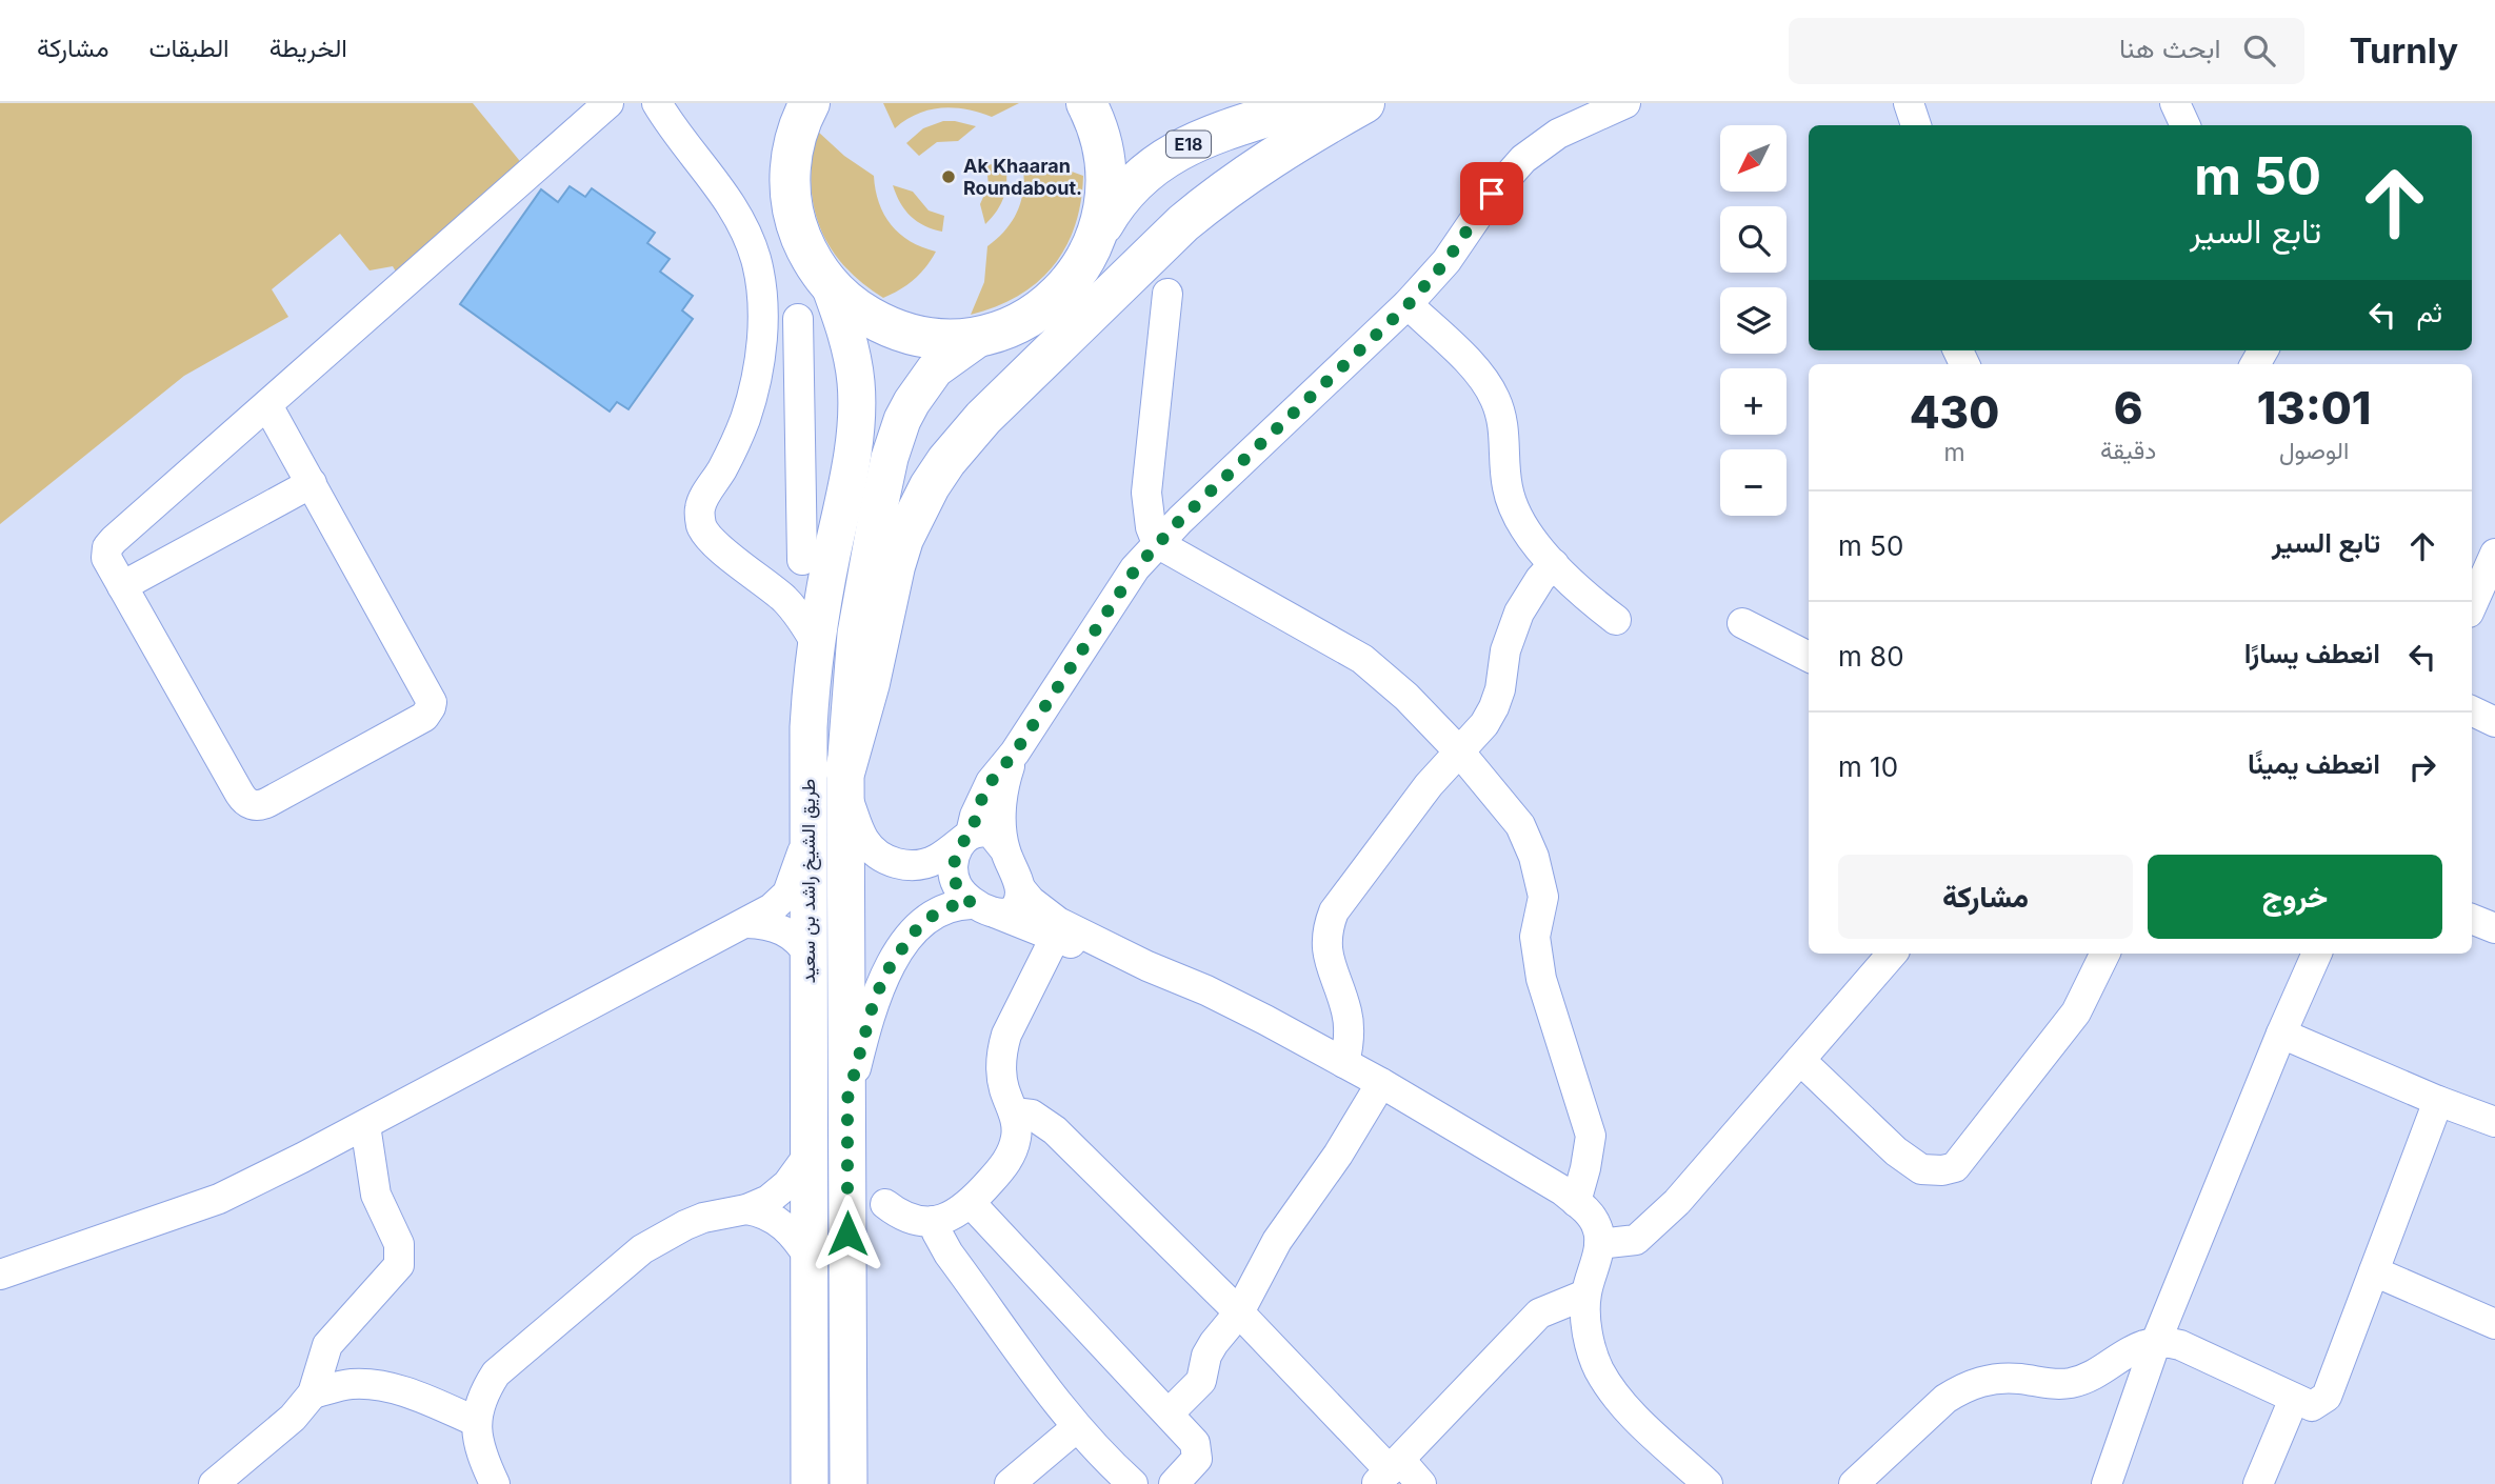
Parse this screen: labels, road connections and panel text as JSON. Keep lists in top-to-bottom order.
{
  "streets": {
    "highway": ["E18"],
    "main road": ["طريق الشيخ راشد بن سعيد"]
  },
  "places": ["Ak Khaaran Roundabout."],
  "north": "bottom left",
  "page": {
    "header": "Turnly",
    "search": "ابحث هنا",
    "nav": ["الخريطة", "الطبقات", "مشاركة"],
    "map_buttons": ["+", "−"],
    "turn": ["50 m", "تابع السير"],
    "then": "ثم",
    "eta": [
      "13:01",
      "الوصول",
      "6",
      "دقيقة",
      "430",
      "m"
    ],
    "list": [
      {
        "name": "تابع السير",
        "value": "50 m"
      },
      {
        "name": "انعطف يسارًا",
        "value": "80 m"
      },
      {
        "name": "انعطف يمينًا",
        "value": "10 m"
      }
    ],
    "buttons": ["خروج", "مشاركة"]
  }
}
